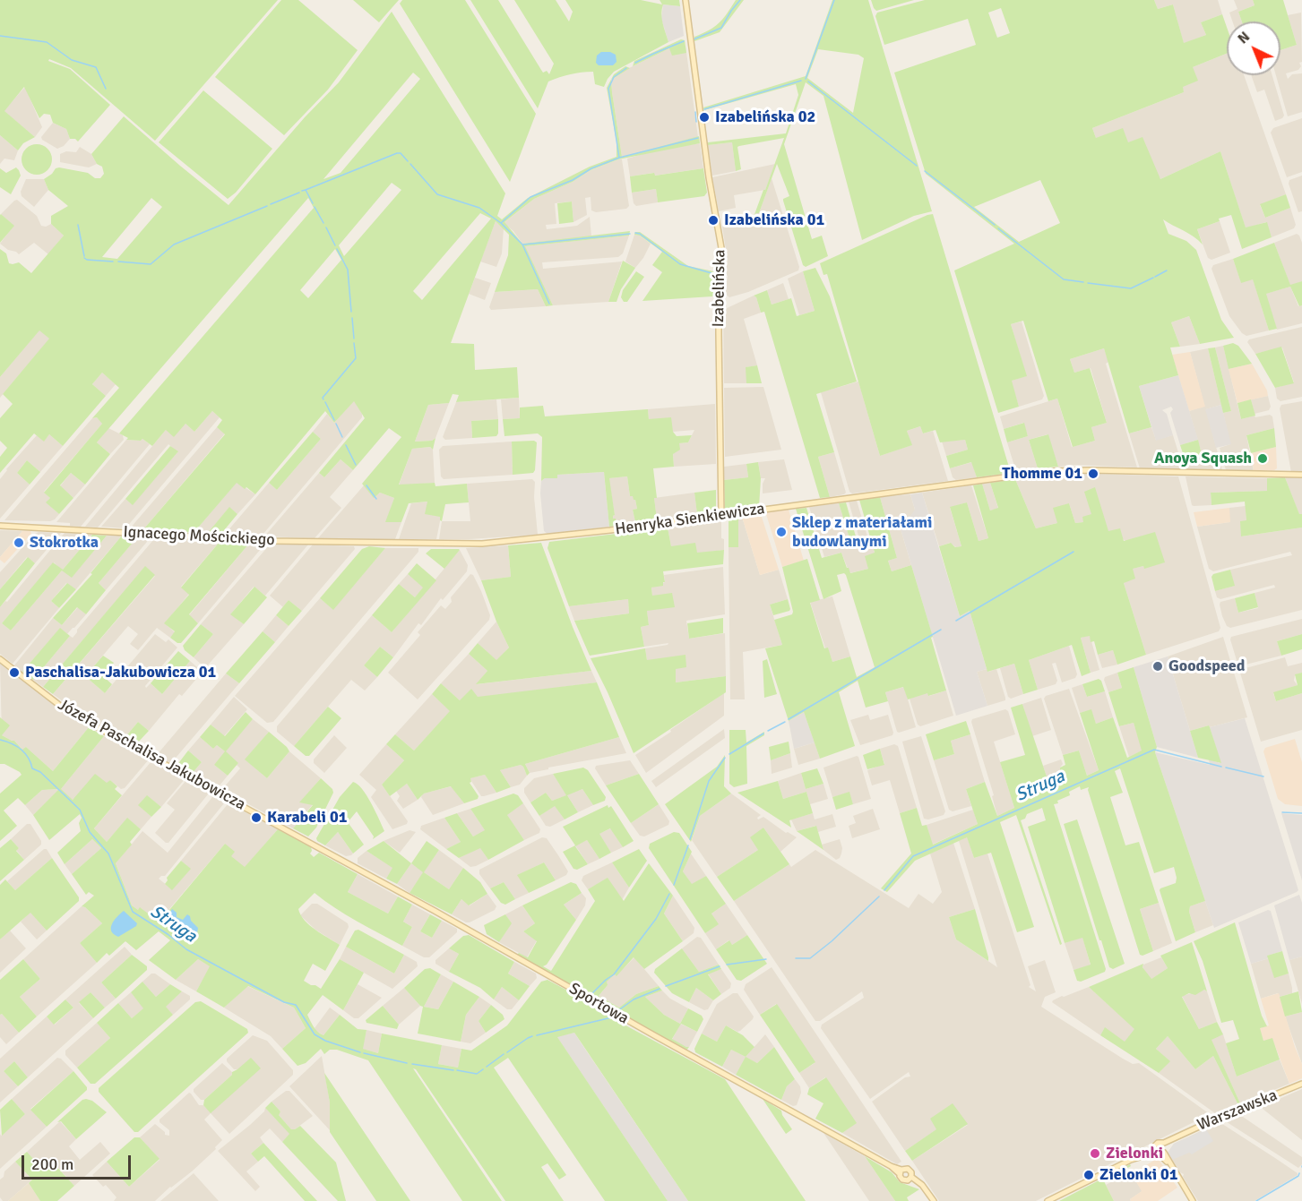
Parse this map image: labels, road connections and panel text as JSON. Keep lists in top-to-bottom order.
{
  "streets": {
    "street": [
      "Izabelińska",
      "Henryka Sienkiewicza",
      "Ignacego Mościckiego",
      "Józefa Paschalisa Jakubowicza",
      "Sportowa",
      "Warszawska"
    ]
  },
  "crossings": [
    ["Izabelińska", "Henryka Sienkiewicza"],
    ["Henryka Sienkiewicza", "Ignacego Mościckiego"],
    ["Józefa Paschalisa Jakubowicza", "Sportowa"]
  ],
  "water": ["Struga"],
  "places": [
    "Izabelińska 02",
    "Izabelińska 01",
    "Anoya Squash",
    "Thomme 01",
    "Sklep z materiałami budowlanymi",
    "Stokrotka",
    "Goodspeed",
    "Paschalisa-Jakubowicza 01",
    "Karabeli 01",
    "Zielonki",
    "Zielonki 01"
  ],
  "scale_bar": "200 m",
  "north": "top left"
}
